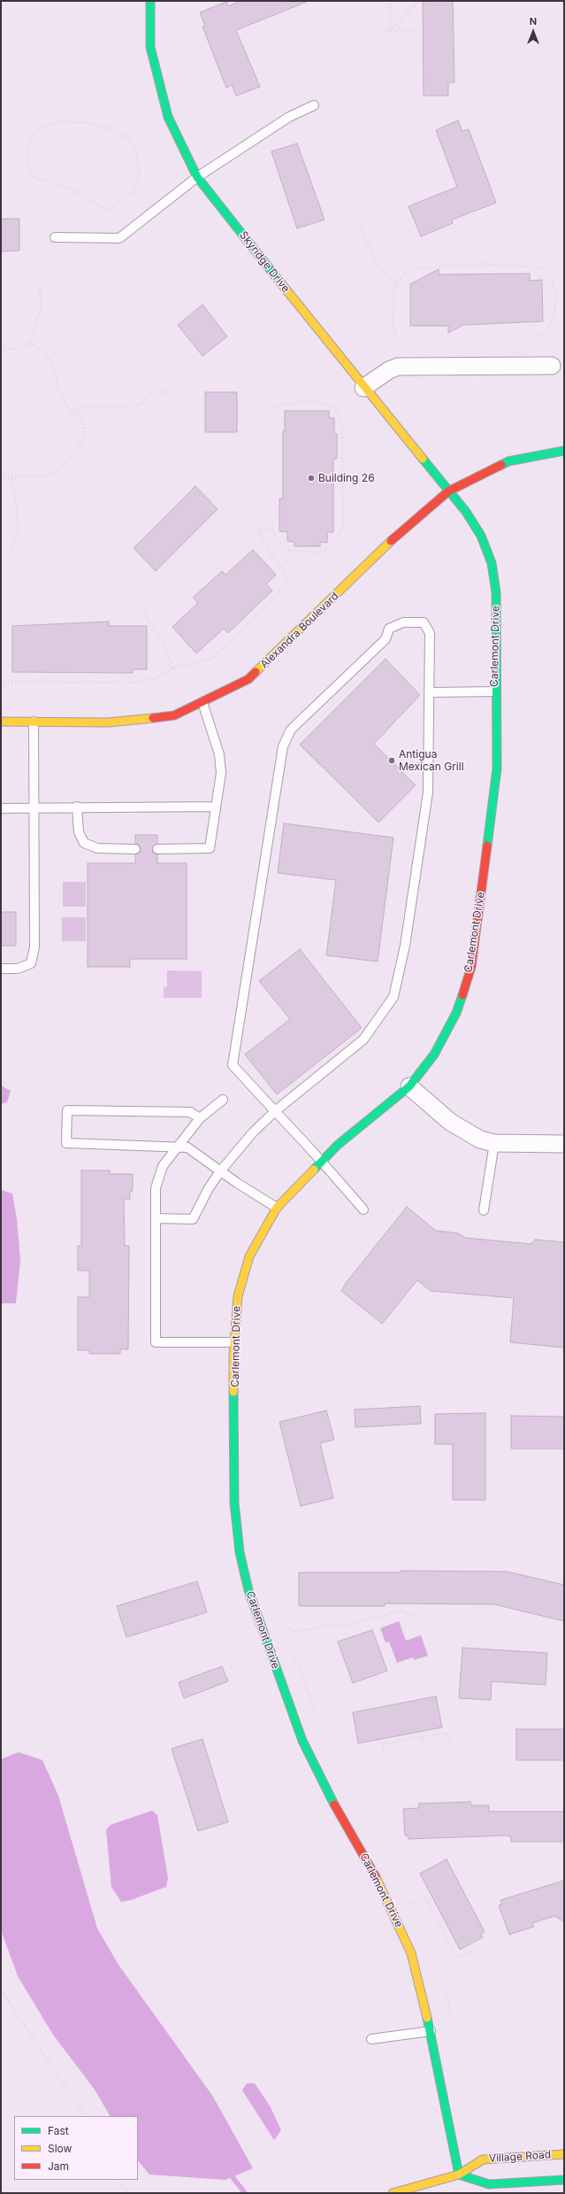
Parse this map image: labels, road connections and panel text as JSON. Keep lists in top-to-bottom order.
{
  "streets": {
    "street": [
      "Skyridge Drive",
      "Alexandra Boulevard",
      "Carlemont Drive",
      "Village Road"
    ]
  },
  "crossings": [
    ["Skyridge Drive", "Alexandra Boulevard"],
    ["Skyridge Drive", "Carlemont Drive"],
    ["Alexandra Boulevard", "Carlemont Drive"],
    ["Carlemont Drive", "Village Road"]
  ],
  "places": ["Building 26", "Antigua Mexican Grill"],
  "legend": ["Fast", "Slow", "Jam"],
  "north": "top"
}
